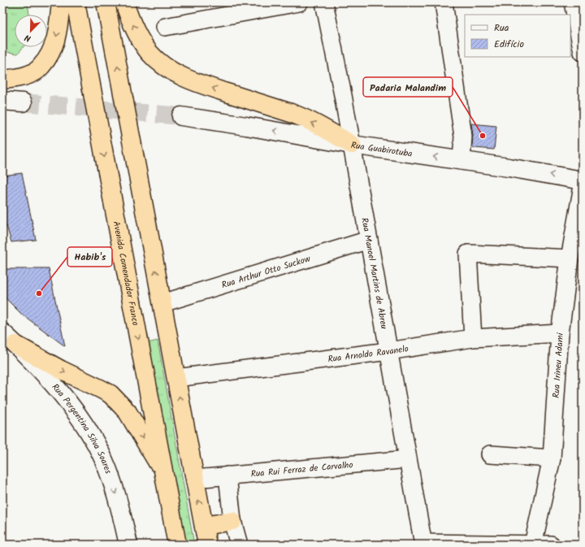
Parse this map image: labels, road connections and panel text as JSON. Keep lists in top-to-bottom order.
{
  "streets": {
    "highway": ["Avenida Comendador Franco"],
    "main road": ["Rua Guabirotuba", "Rua Pergentina Silva Soares"],
    "street": [
      "Rua Arthur Otto Suckow",
      "Rua Manoel Martins de Abreu",
      "Rua Arnoldo Ravanelo",
      "Rua Irineu Adami",
      "Rua Rui Ferraz de Carvalho"
    ]
  },
  "crossings": [
    ["Rua Guabirotuba", "Rua Manoel Martins de Abreu"],
    ["Rua Arthur Otto Suckow", "Rua Manoel Martins de Abreu"],
    ["Rua Manoel Martins de Abreu", "Rua Arnoldo Ravanelo"],
    ["Rua Manoel Martins de Abreu", "Rua Rui Ferraz de Carvalho"],
    ["Rua Arnoldo Ravanelo", "Rua Irineu Adami"]
  ],
  "one_way": ["Rua Guabirotuba", "Rua Pergentina Silva Soares"],
  "places": ["Padaria Malandim", "Habib's"],
  "legend": ["Rua", "Edifício"],
  "north": "bottom left"
}
